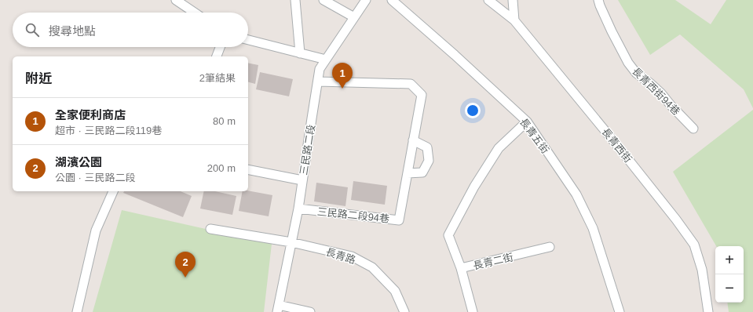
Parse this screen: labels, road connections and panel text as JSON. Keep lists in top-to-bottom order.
{
  "streets": {
    "street": [
      "長青西街94巷",
      "長青五街",
      "長青西街",
      "三民路二段",
      "三民路二段94巷",
      "長青路",
      "長青二街"
    ]
  },
  "crossings": [
    ["三民路二段", "三民路二段94巷"],
    ["三民路二段", "長青路"]
  ],
  "page": {
    "search": "搜尋地點",
    "heading": ["附近", "2筆結果"],
    "pins": ["1", "2"],
    "list": [
      {
        "mark": "1",
        "name": "全家便利商店",
        "note": "超市 · 三民路二段119巷",
        "value": "80 m"
      },
      {
        "mark": "2",
        "name": "湖濱公園",
        "note": "公園 · 三民路二段",
        "value": "200 m"
      }
    ],
    "map_buttons": ["+", "−"]
  }
}
